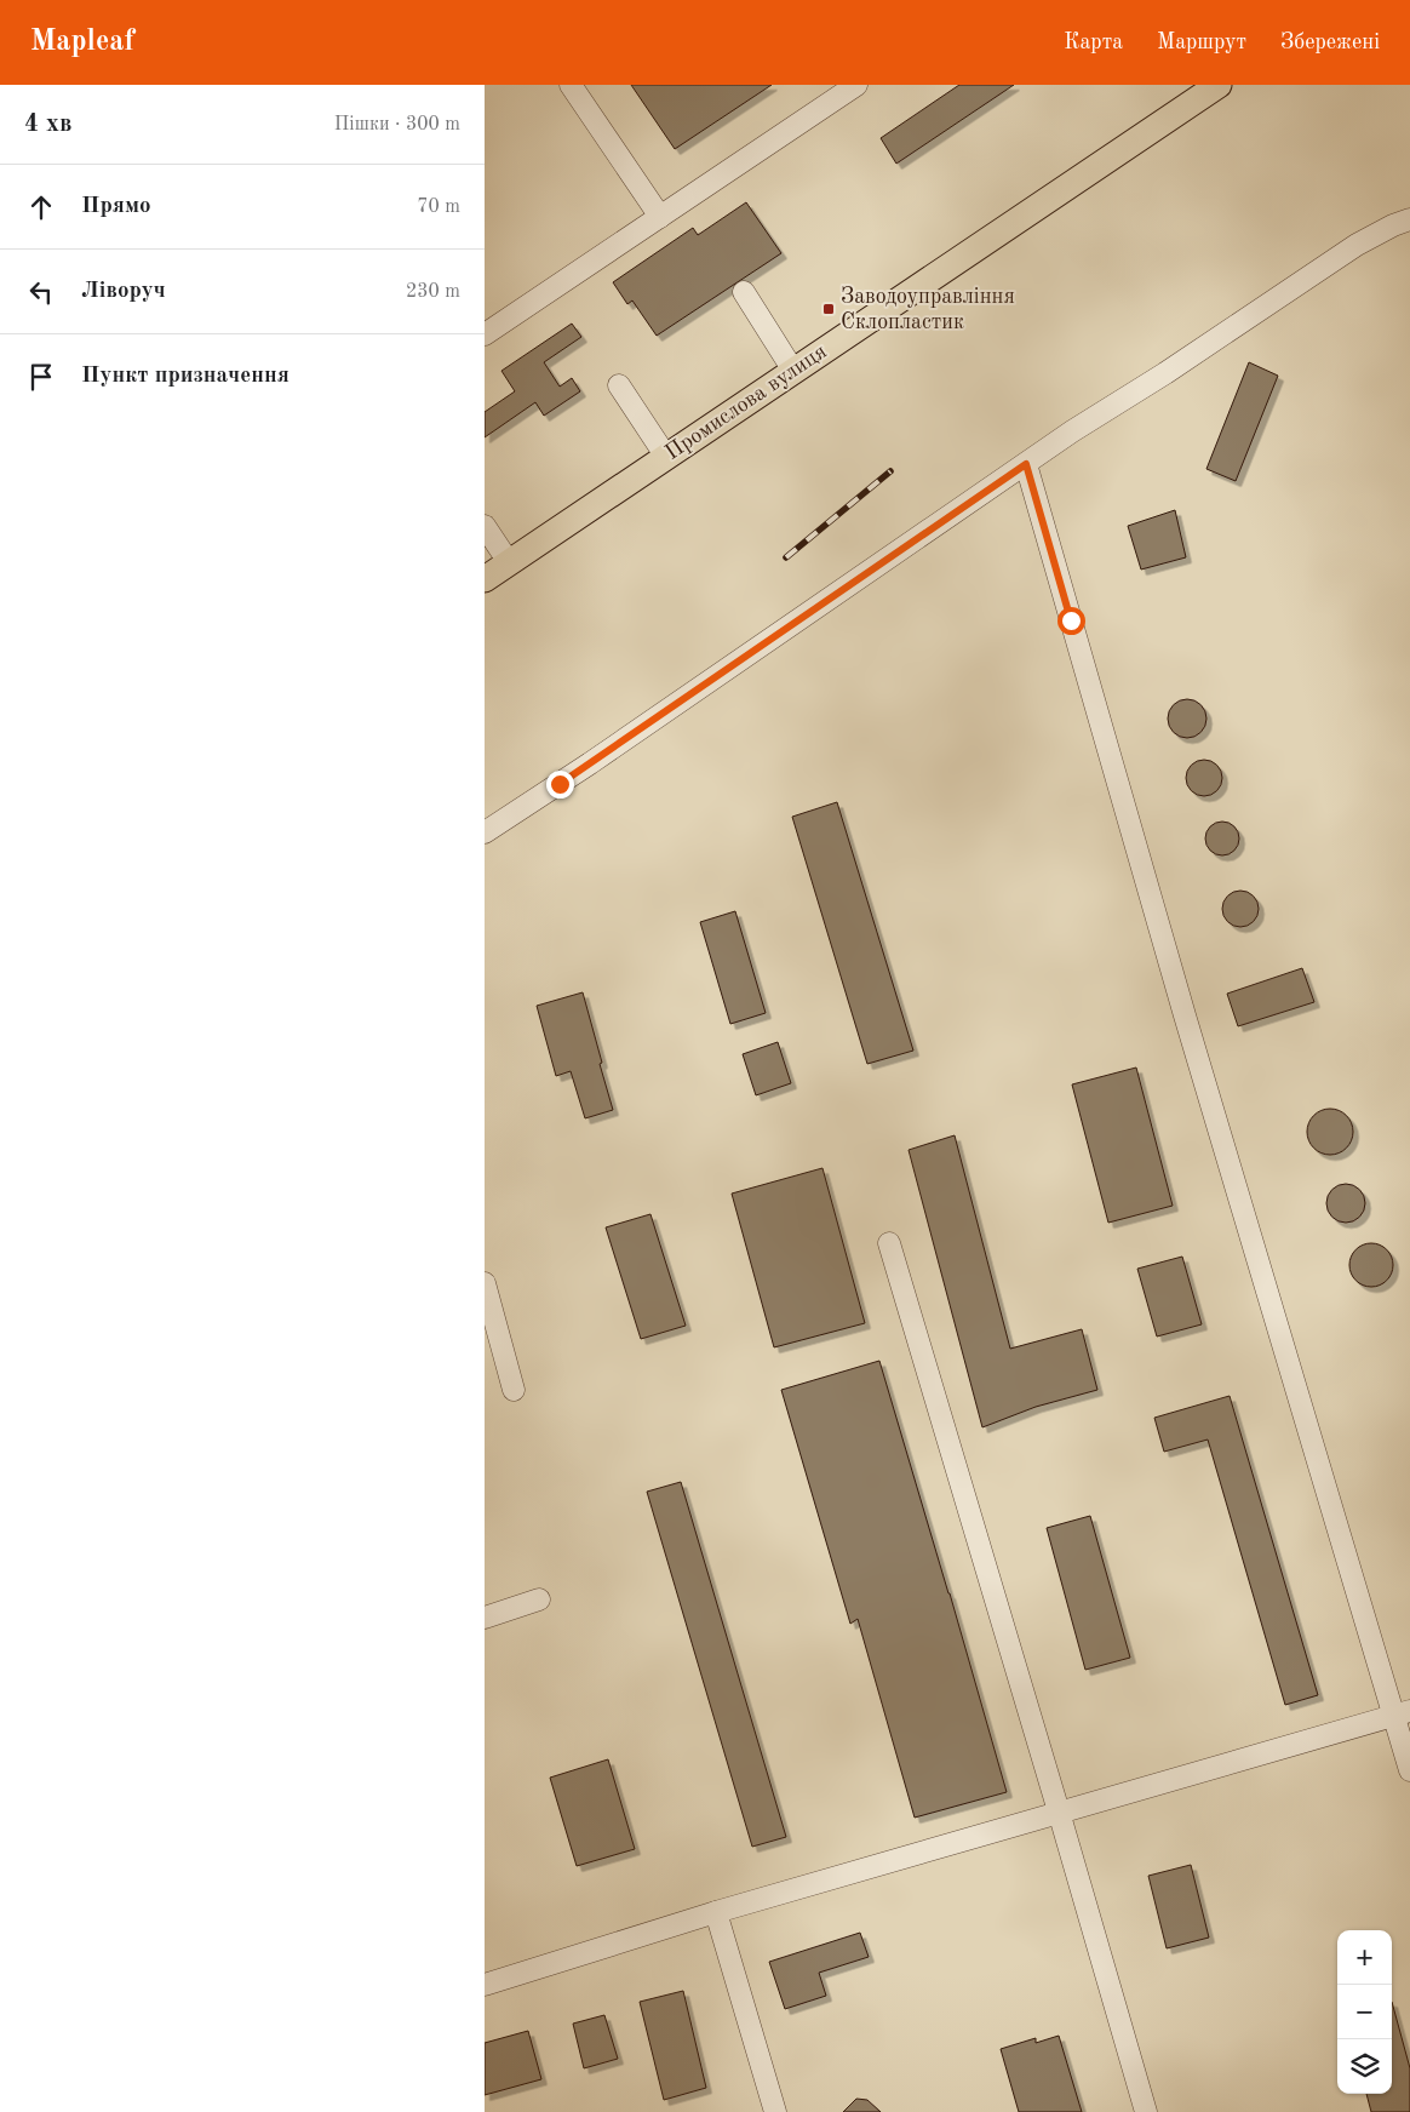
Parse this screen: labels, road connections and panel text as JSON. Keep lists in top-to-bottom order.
{
  "streets": {
    "main road": ["Промислова вулиця"]
  },
  "places": {
    "transit": ["Заводоуправління Склопластик"]
  },
  "page": {
    "header": "Mapleaf",
    "nav": ["Карта", "Маршрут", "Збережені"],
    "heading": ["4 хв", "Пішки · 300 m"],
    "list": [
      ["Прямо", "70 m"],
      ["Ліворуч", "230 m"],
      "Пункт призначення"
    ],
    "map_buttons": ["+", "−"]
  }
}
